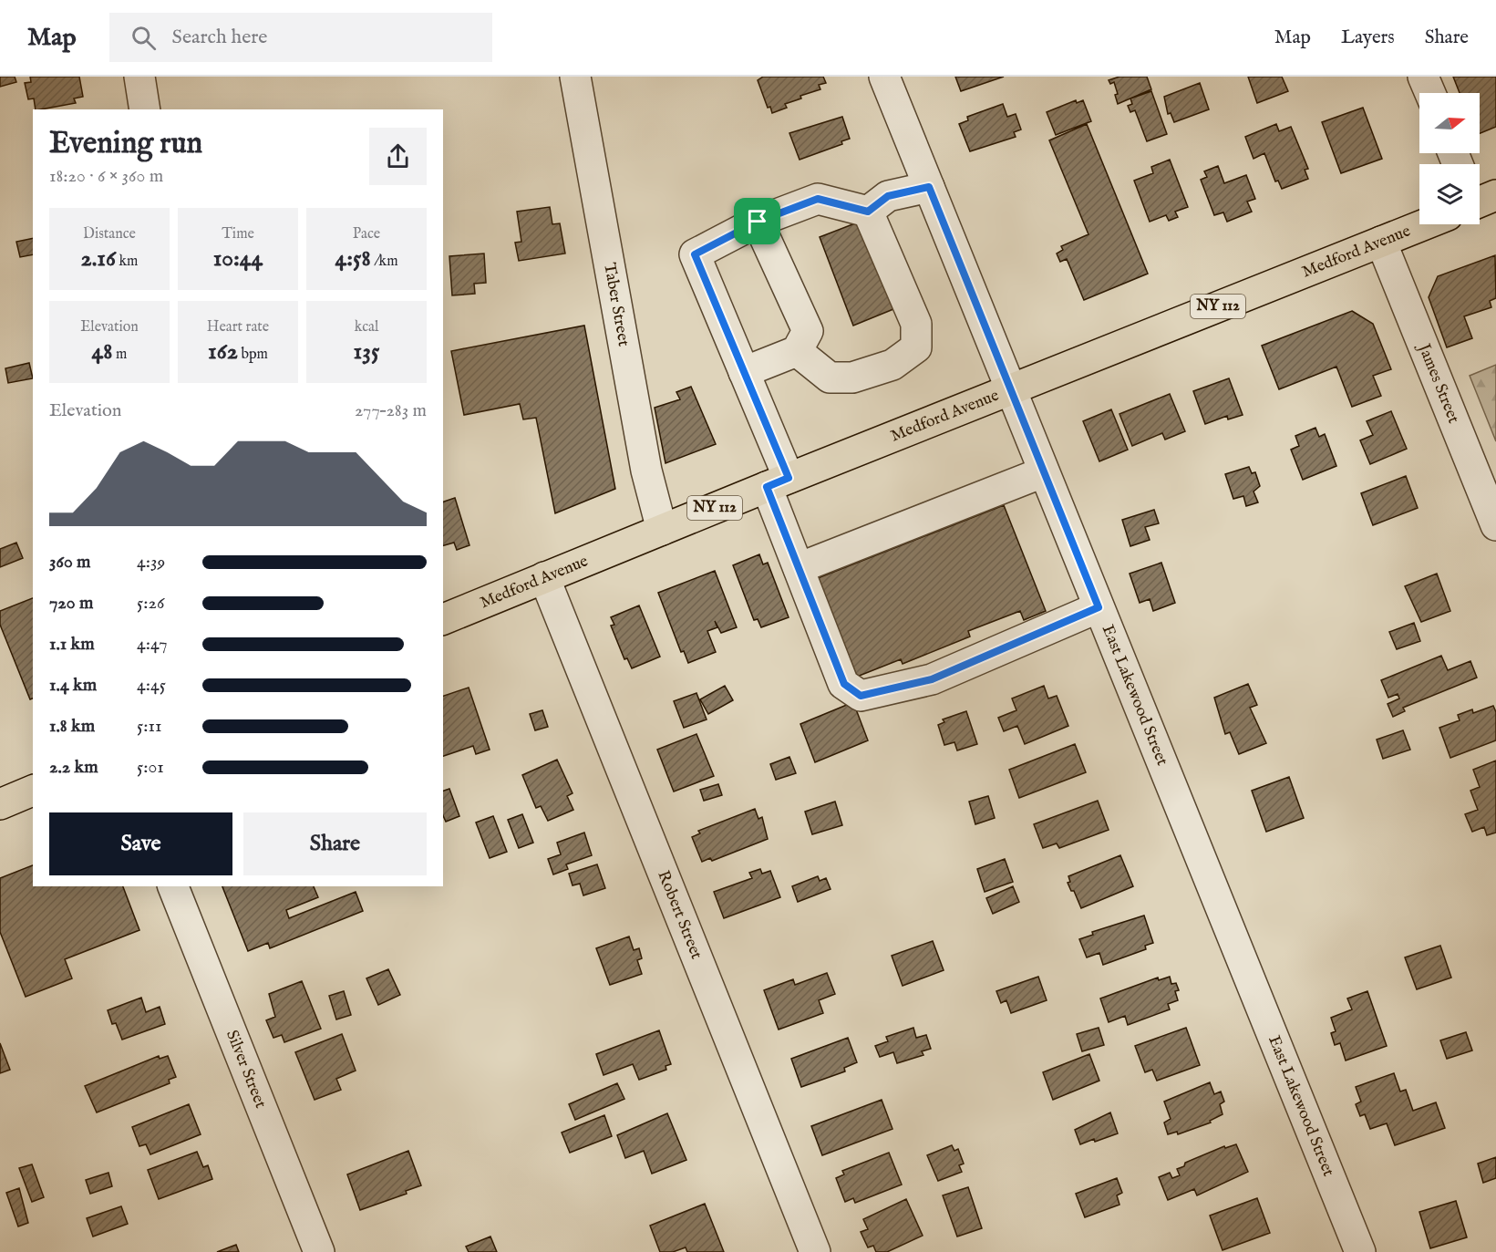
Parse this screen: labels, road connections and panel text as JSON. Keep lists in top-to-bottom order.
{
  "streets": {
    "main road": ["Medford Avenue", "NY 112"],
    "street": [
      "Taber Street",
      "James Street",
      "East Lakewood Street",
      "Robert Street",
      "Silver Street"
    ]
  },
  "crossings": [
    ["Medford Avenue", "Taber Street"],
    ["Medford Avenue", "James Street"],
    ["Medford Avenue", "East Lakewood Street"],
    ["Medford Avenue", "Robert Street"]
  ],
  "north": "right",
  "page": {
    "header": "Map",
    "search": "Search here",
    "nav": ["Map", "Layers", "Share"],
    "heading": ["Evening run", "18:20 · 6 × 360 m"],
    "stats": [
      ["Distance", "2.16 km"],
      ["Time", "10:44"],
      ["Pace", "4:58 /km"],
      ["Elevation", "48 m"],
      ["Heart rate", "162 bpm"],
      ["kcal", "135"]
    ],
    "chart": ["Elevation", "277–283 m"],
    "list": [
      {
        "name": "360 m",
        "note": "4:39"
      },
      {
        "name": "720 m",
        "note": "5:26"
      },
      {
        "name": "1.1 km",
        "note": "4:47"
      },
      {
        "name": "1.4 km",
        "note": "4:45"
      },
      {
        "name": "1.8 km",
        "note": "5:11"
      },
      {
        "name": "2.2 km",
        "note": "5:01"
      }
    ],
    "buttons": ["Save", "Share"]
  }
}
